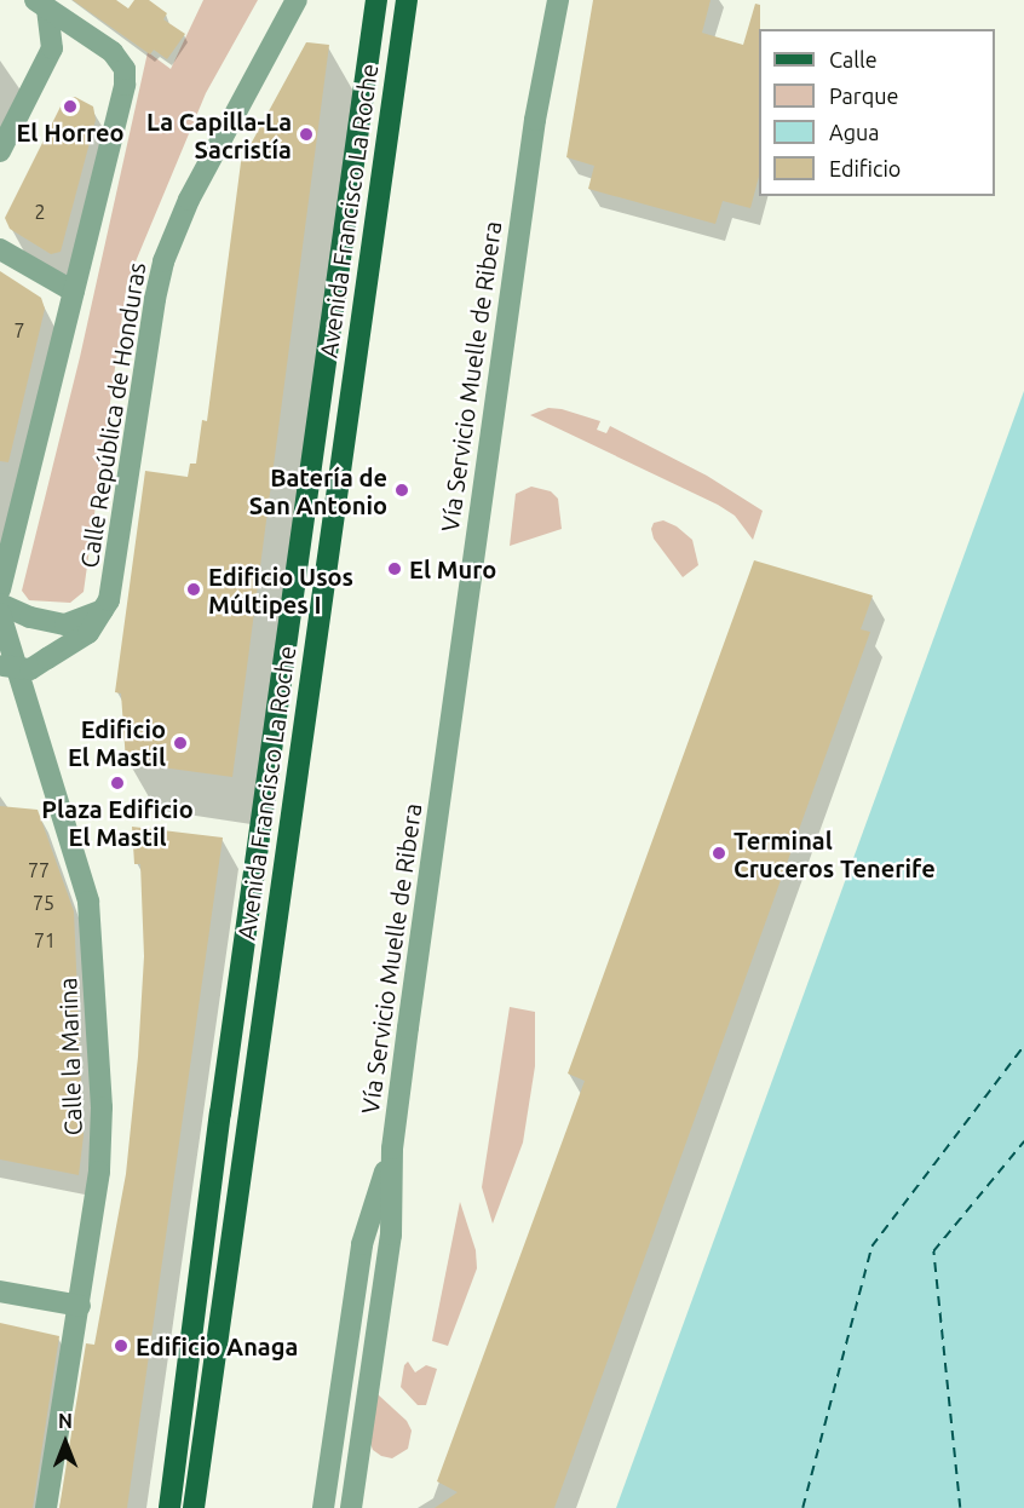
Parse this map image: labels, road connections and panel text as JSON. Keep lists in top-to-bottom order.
{
  "streets": {
    "main road": ["Avenida Francisco La Roche"],
    "street": ["Vía Servicio Muelle de Ribera", "Calle República de Honduras", "Calle la Marina"]
  },
  "crossings": [
    ["Calle República de Honduras", "Calle la Marina"]
  ],
  "places": [
    "El Horreo",
    "La Capilla-La Sacristía",
    "Batería de San Antonio",
    "El Muro",
    "Edificio Usos Múltipes I",
    "Edificio El Mastil",
    "Plaza Edificio El Mastil",
    "Terminal Cruceros Tenerife",
    "Edificio Anaga"
  ],
  "house_numbers": [
    "2",
    "7",
    "77",
    "75",
    "71"
  ],
  "legend": [
    "Calle",
    "Parque",
    "Agua",
    "Edificio"
  ],
  "north": "top"
}
